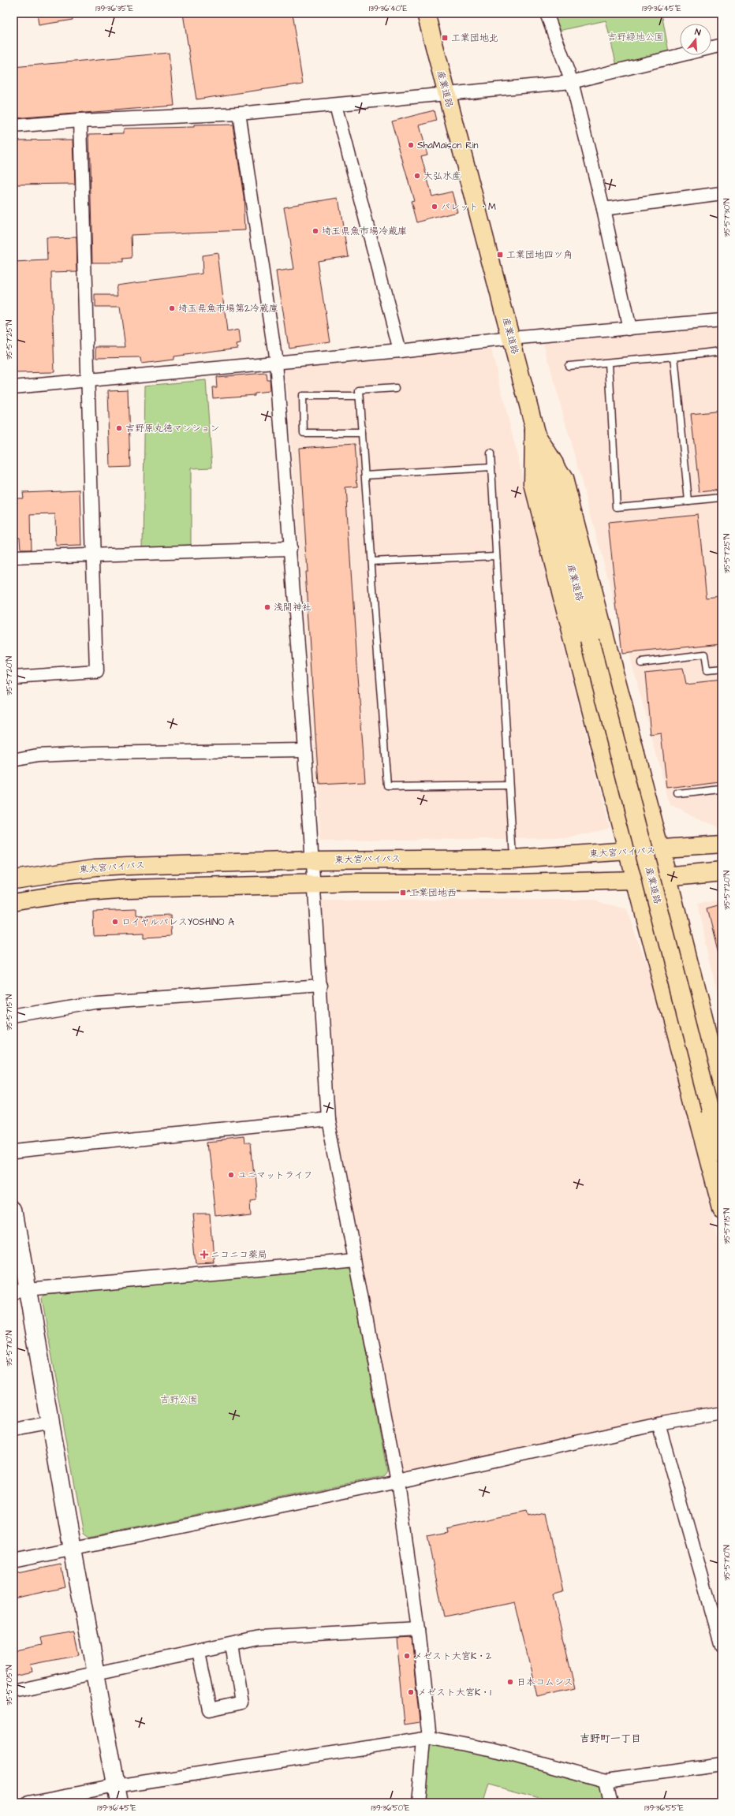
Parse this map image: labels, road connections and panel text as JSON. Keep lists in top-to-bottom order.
{
  "streets": {
    "main road": ["産業道路", "東大宮バイパス"]
  },
  "districts": ["吉野町一丁目"],
  "parks": ["吉野緑地公園", "吉野公園"],
  "places": {
    "transit": ["工業団地北", "工業団地四ツ角", "工業団地西"],
    "other": [
      "ShaMaison Rin",
      "大弘水産",
      "パレット・M",
      "埼玉県魚市場冷蔵庫",
      "埼玉県魚市場第2冷蔵庫",
      "吉野原丸徳マンション",
      "浅間神社",
      "ロイヤルパレスYOSHINO A",
      "ユニマットライフ",
      "メゼスト大宮K・2",
      "日本コムシス",
      "メゼスト大宮K・1"
    ],
    "health": ["ニコニコ薬局"]
  },
  "north": "top",
  "coordinates": [
    "139°36'35\"E",
    "139°36'40\"E",
    "139°36'45\"E",
    "35°57'30\"N",
    "35°57'25\"N",
    "35°57'20\"N",
    "35°57'15\"N",
    "35°57'10\"N",
    "35°57'05\"N",
    "139°36'50\"E",
    "139°36'55\"E"
  ]
}
